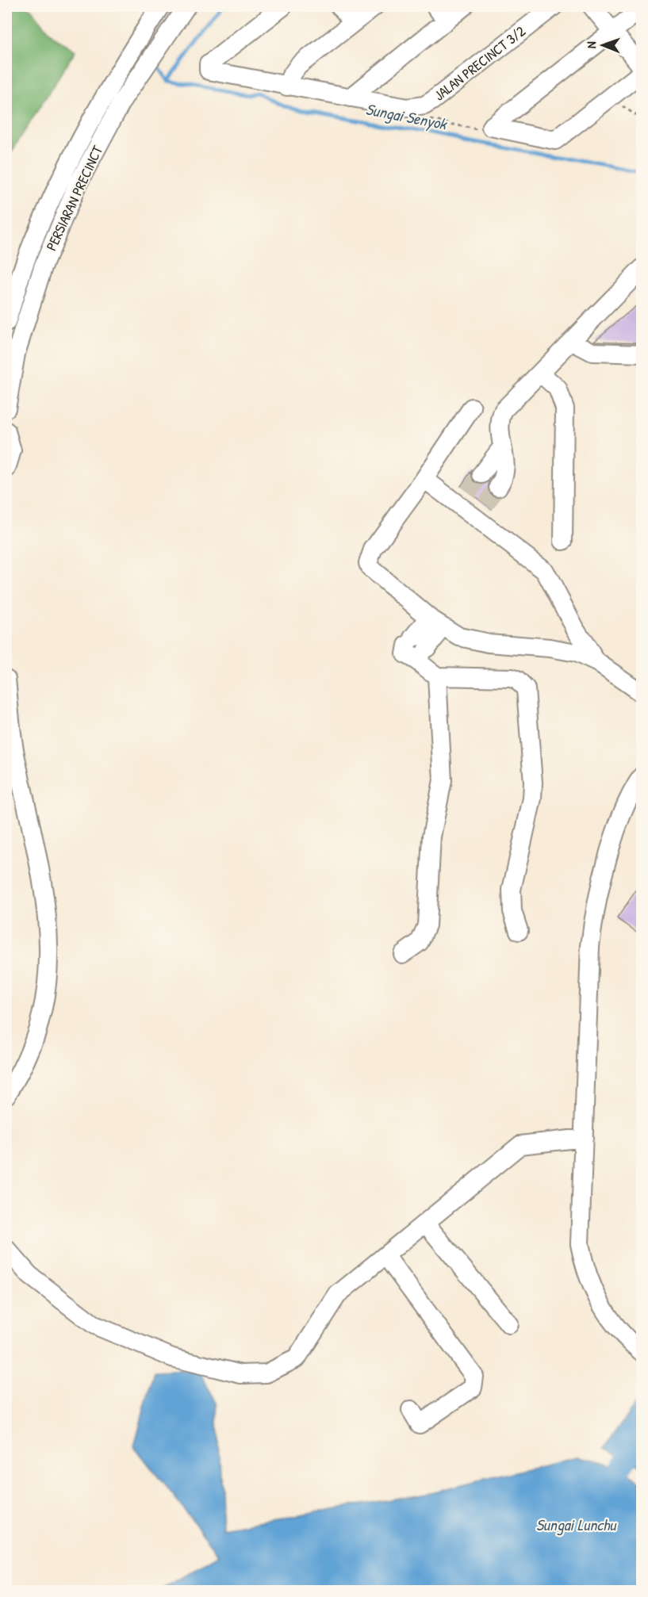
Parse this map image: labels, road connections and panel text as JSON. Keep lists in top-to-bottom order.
{
  "streets": {
    "street": ["JALAN PRECINCT 3/2", "PERSIARAN PRECINCT"]
  },
  "water": ["Sungai Senyok", "Sungai Lunchu"],
  "north": "left"
}
